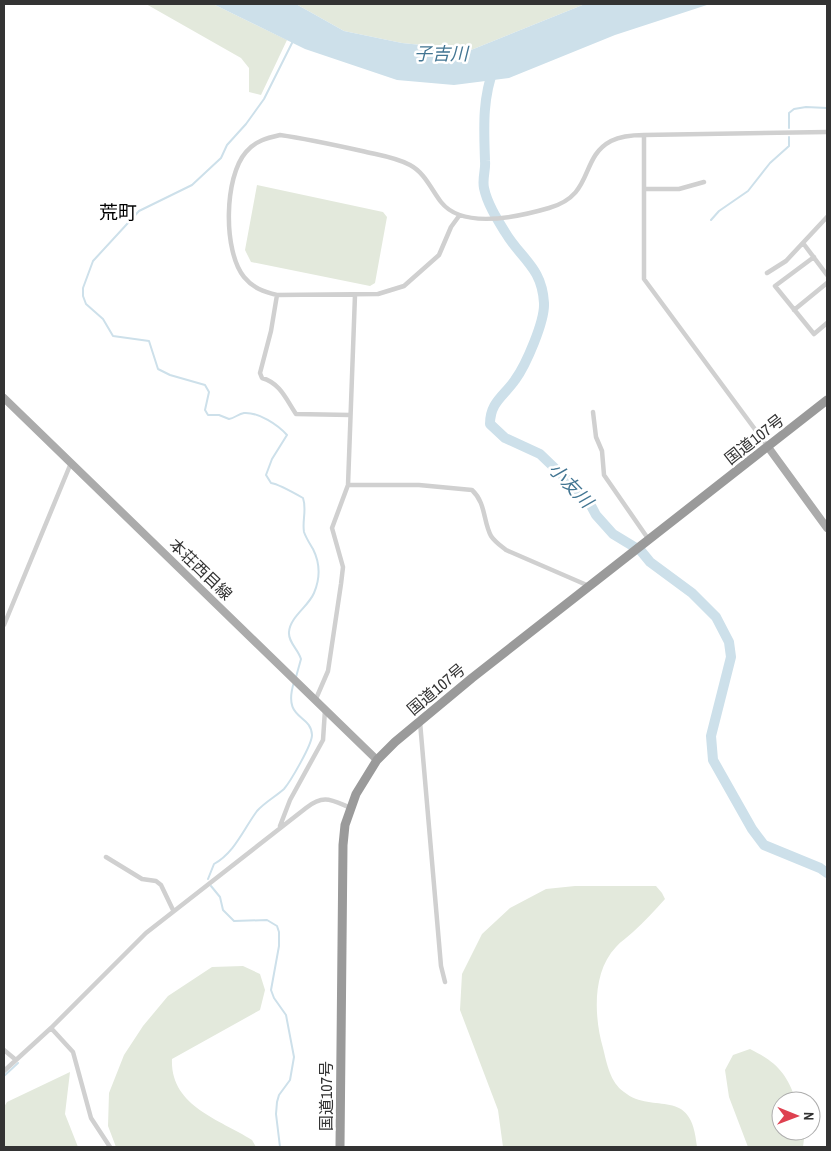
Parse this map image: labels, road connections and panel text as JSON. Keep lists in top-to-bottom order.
{
  "streets": {
    "highway": ["国道107号"],
    "main road": ["本荘西目線"]
  },
  "crossings": [
    ["国道107号", "本荘西目線"]
  ],
  "districts": ["荒町"],
  "water": ["子吉川", "小友川"],
  "north": "right"
}
